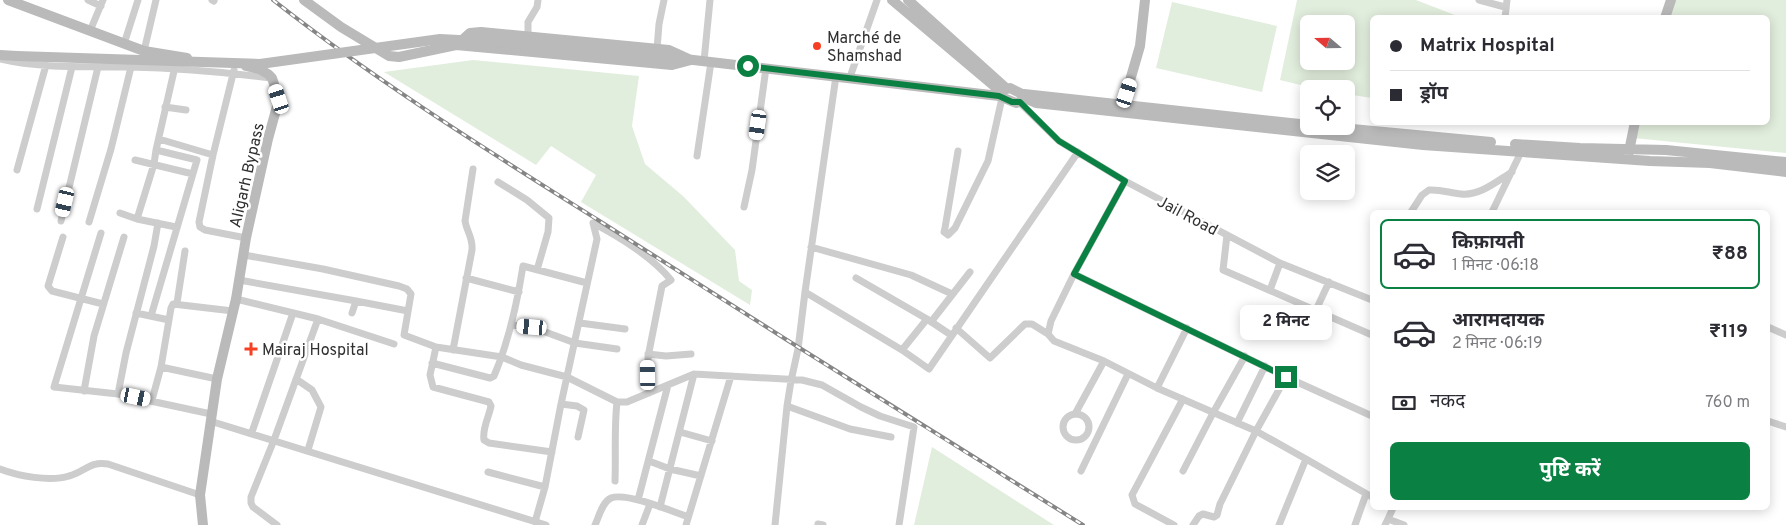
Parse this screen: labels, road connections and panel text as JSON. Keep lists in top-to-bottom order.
{
  "streets": {
    "main road": ["Aligarh Bypass"],
    "street": ["Jail Road"]
  },
  "places": {
    "other": ["Marché de Shamshad"],
    "health": ["Mairaj Hospital"]
  },
  "north": "left",
  "page": {
    "banner": ["Matrix Hospital", "ड्रॉप"],
    "list": [
      {
        "name": "किफ़ायती",
        "note": "1 मिनट · 06:18",
        "value": "₹88"
      },
      {
        "name": "आरामदायक",
        "note": "2 मिनट · 06:19",
        "value": "₹119"
      }
    ],
    "bubble": "2 मिनट",
    "pay": ["नकद", "760 m"],
    "buttons": "पुष्टि करें"
  }
}
